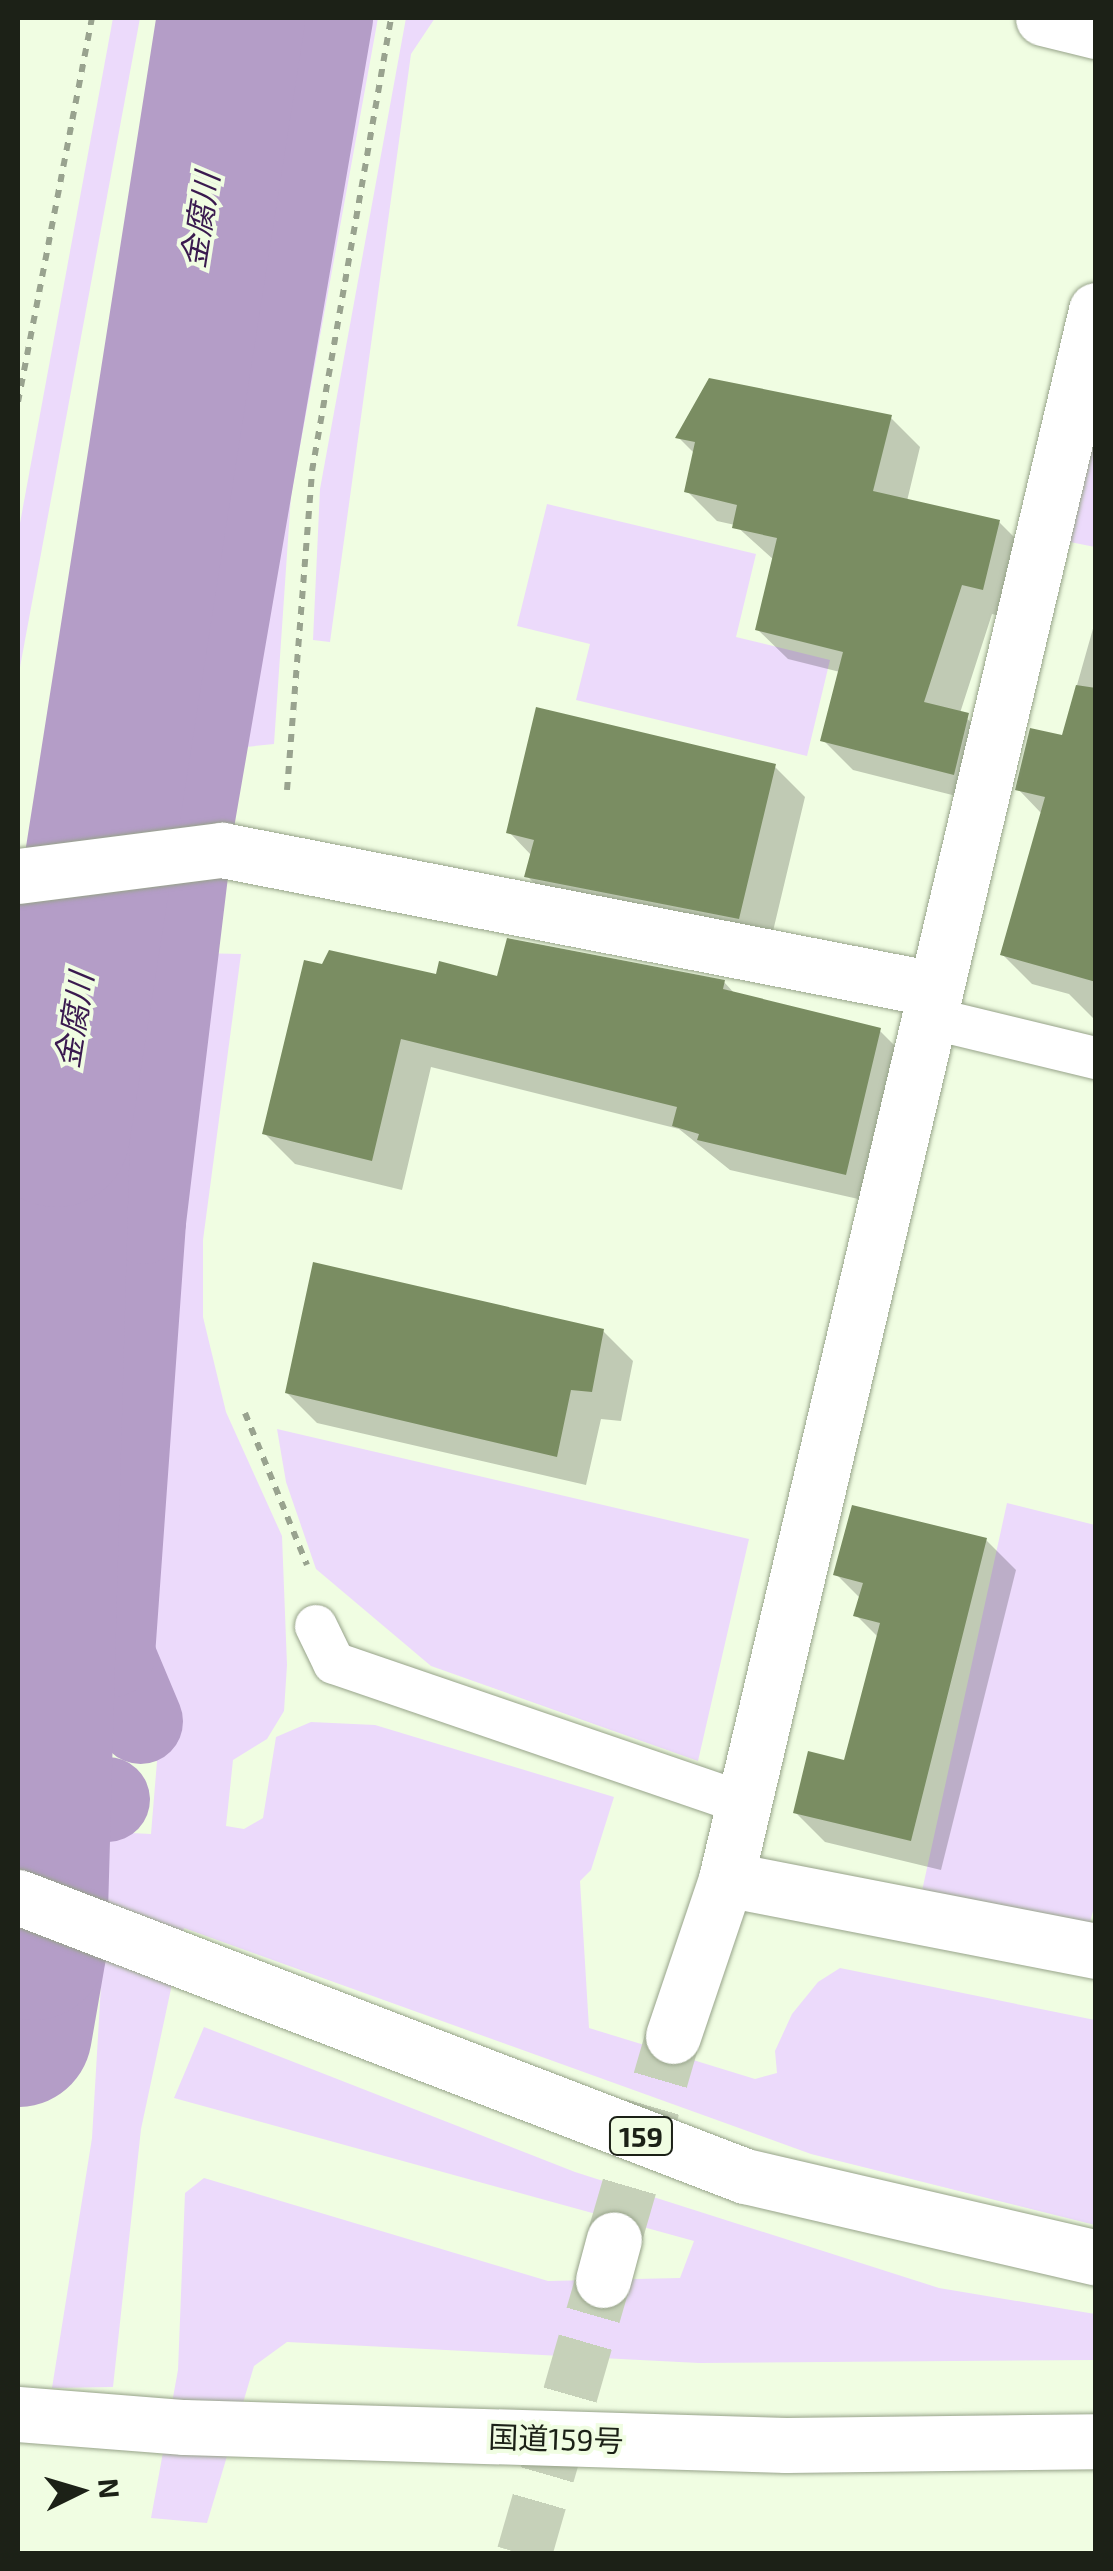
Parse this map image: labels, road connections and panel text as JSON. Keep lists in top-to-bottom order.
{
  "streets": {
    "main road": ["159", "国道159号"]
  },
  "water": ["金腐川"],
  "north": "right"
}
